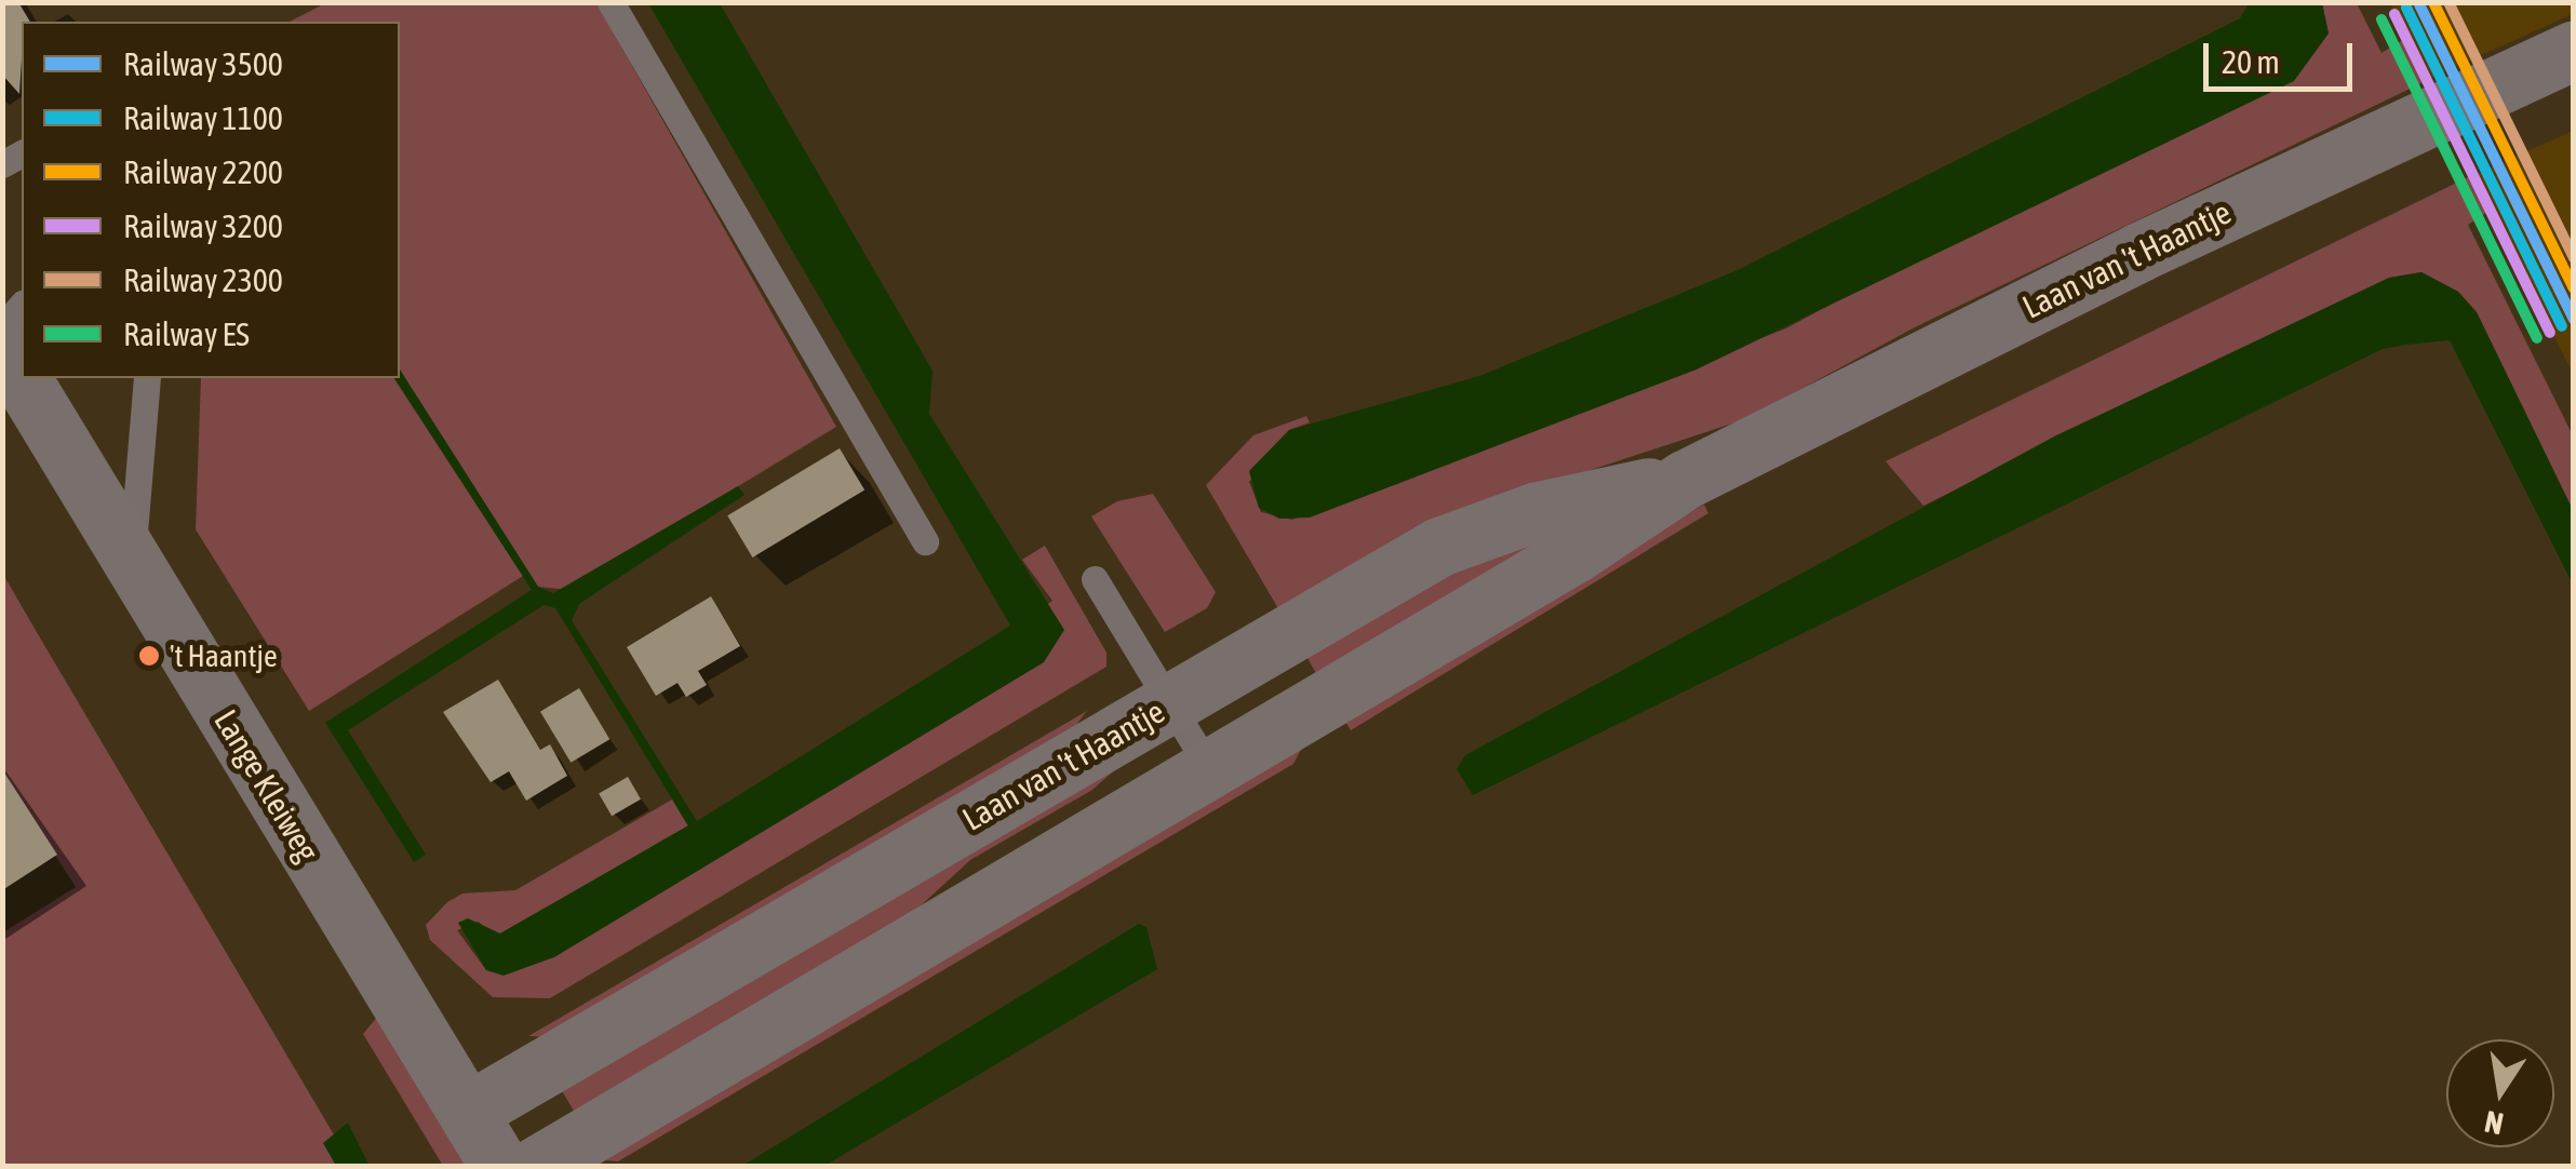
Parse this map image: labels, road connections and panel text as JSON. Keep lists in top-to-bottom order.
{
  "streets": {
    "street": ["Laan van 't Haantje", "Lange Kleiweg"]
  },
  "crossings": [
    ["Laan van 't Haantje", "Lange Kleiweg"]
  ],
  "places": ["'t Haantje"],
  "lines": [
    "rail line 3500",
    "rail line 2200",
    "rail line 2300",
    "rail line 1100",
    "rail line 3200",
    "rail line ES"
  ],
  "legend": [
    "Railway 3500",
    "Railway 1100",
    "Railway 2200",
    "Railway 3200",
    "Railway 2300",
    "Railway ES"
  ],
  "scale_bar": "20 m",
  "north": "bottom"
}
